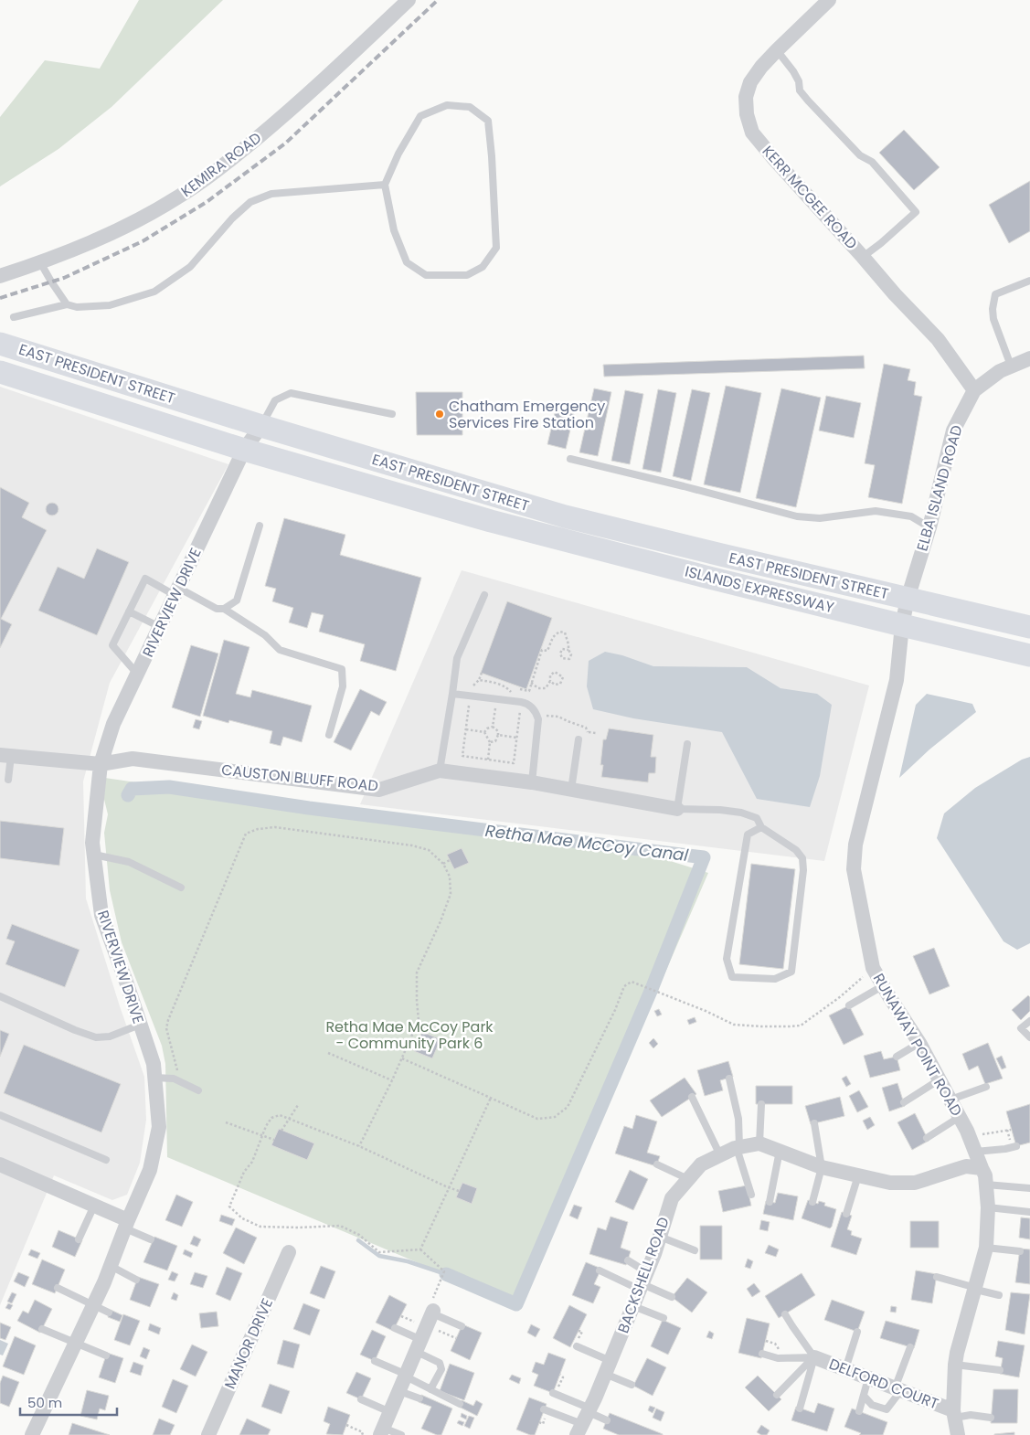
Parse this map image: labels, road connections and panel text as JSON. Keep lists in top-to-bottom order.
{
  "streets": {
    "main road": ["EAST PRESIDENT STREET", "ISLANDS EXPRESSWAY"],
    "street": [
      "KEMIRA ROAD",
      "KERR MCGEE ROAD",
      "ELBA ISLAND ROAD",
      "RIVERVIEW DRIVE",
      "CAUSTON BLUFF ROAD",
      "RUNAWAY POINT ROAD",
      "BACKSHELL ROAD",
      "MANOR DRIVE",
      "DELFORD COURT"
    ]
  },
  "crossings": [
    ["KERR MCGEE ROAD", "ELBA ISLAND ROAD"],
    ["EAST PRESIDENT STREET", "ELBA ISLAND ROAD"],
    ["EAST PRESIDENT STREET", "ISLANDS EXPRESSWAY"],
    ["EAST PRESIDENT STREET", "RIVERVIEW DRIVE"],
    ["ELBA ISLAND ROAD", "ISLANDS EXPRESSWAY"],
    ["ELBA ISLAND ROAD", "RUNAWAY POINT ROAD"],
    ["ISLANDS EXPRESSWAY", "RUNAWAY POINT ROAD"],
    ["RIVERVIEW DRIVE", "CAUSTON BLUFF ROAD"],
    ["RUNAWAY POINT ROAD", "DELFORD COURT"]
  ],
  "water": ["Retha Mae McCoy Canal"],
  "parks": ["Retha Mae McCoy Park - Community Park 6"],
  "places": ["Chatham Emergency Services Fire Station"],
  "scale_bar": "50 m"
}
